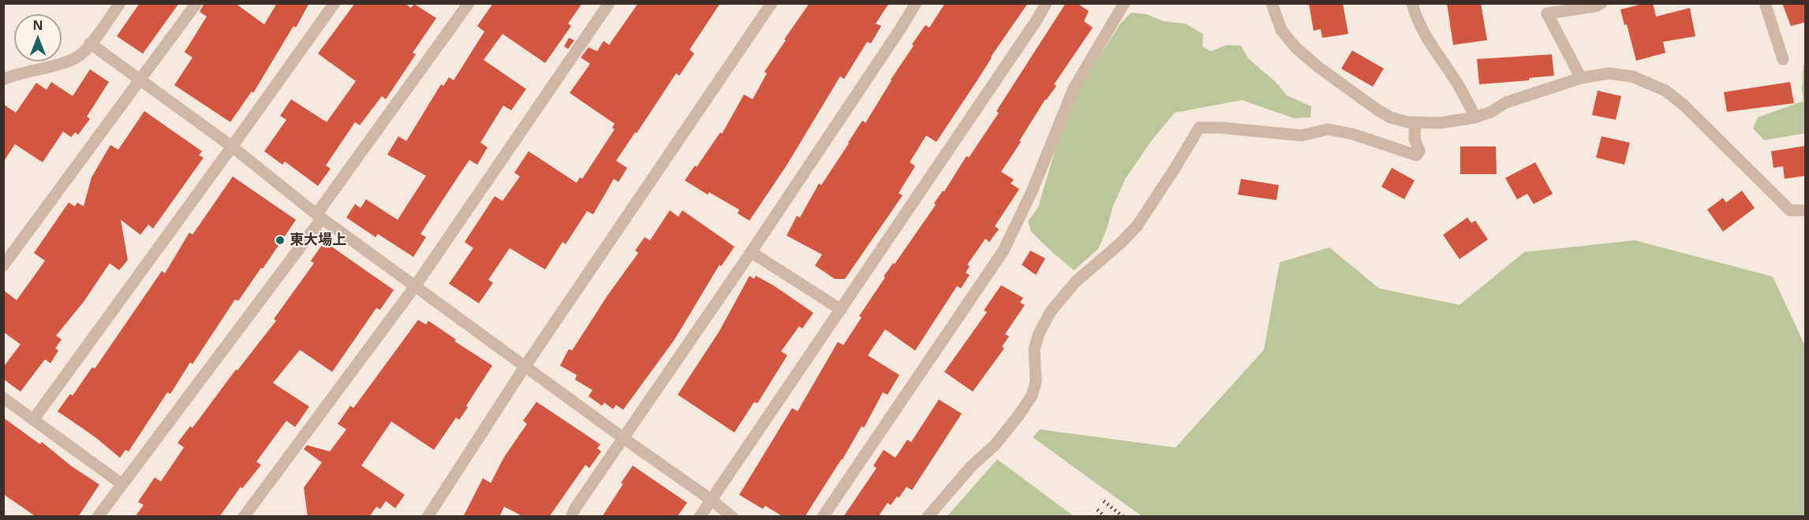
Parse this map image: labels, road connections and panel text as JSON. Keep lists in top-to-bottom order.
{
  "places": ["東大場上"],
  "north": "top"
}
